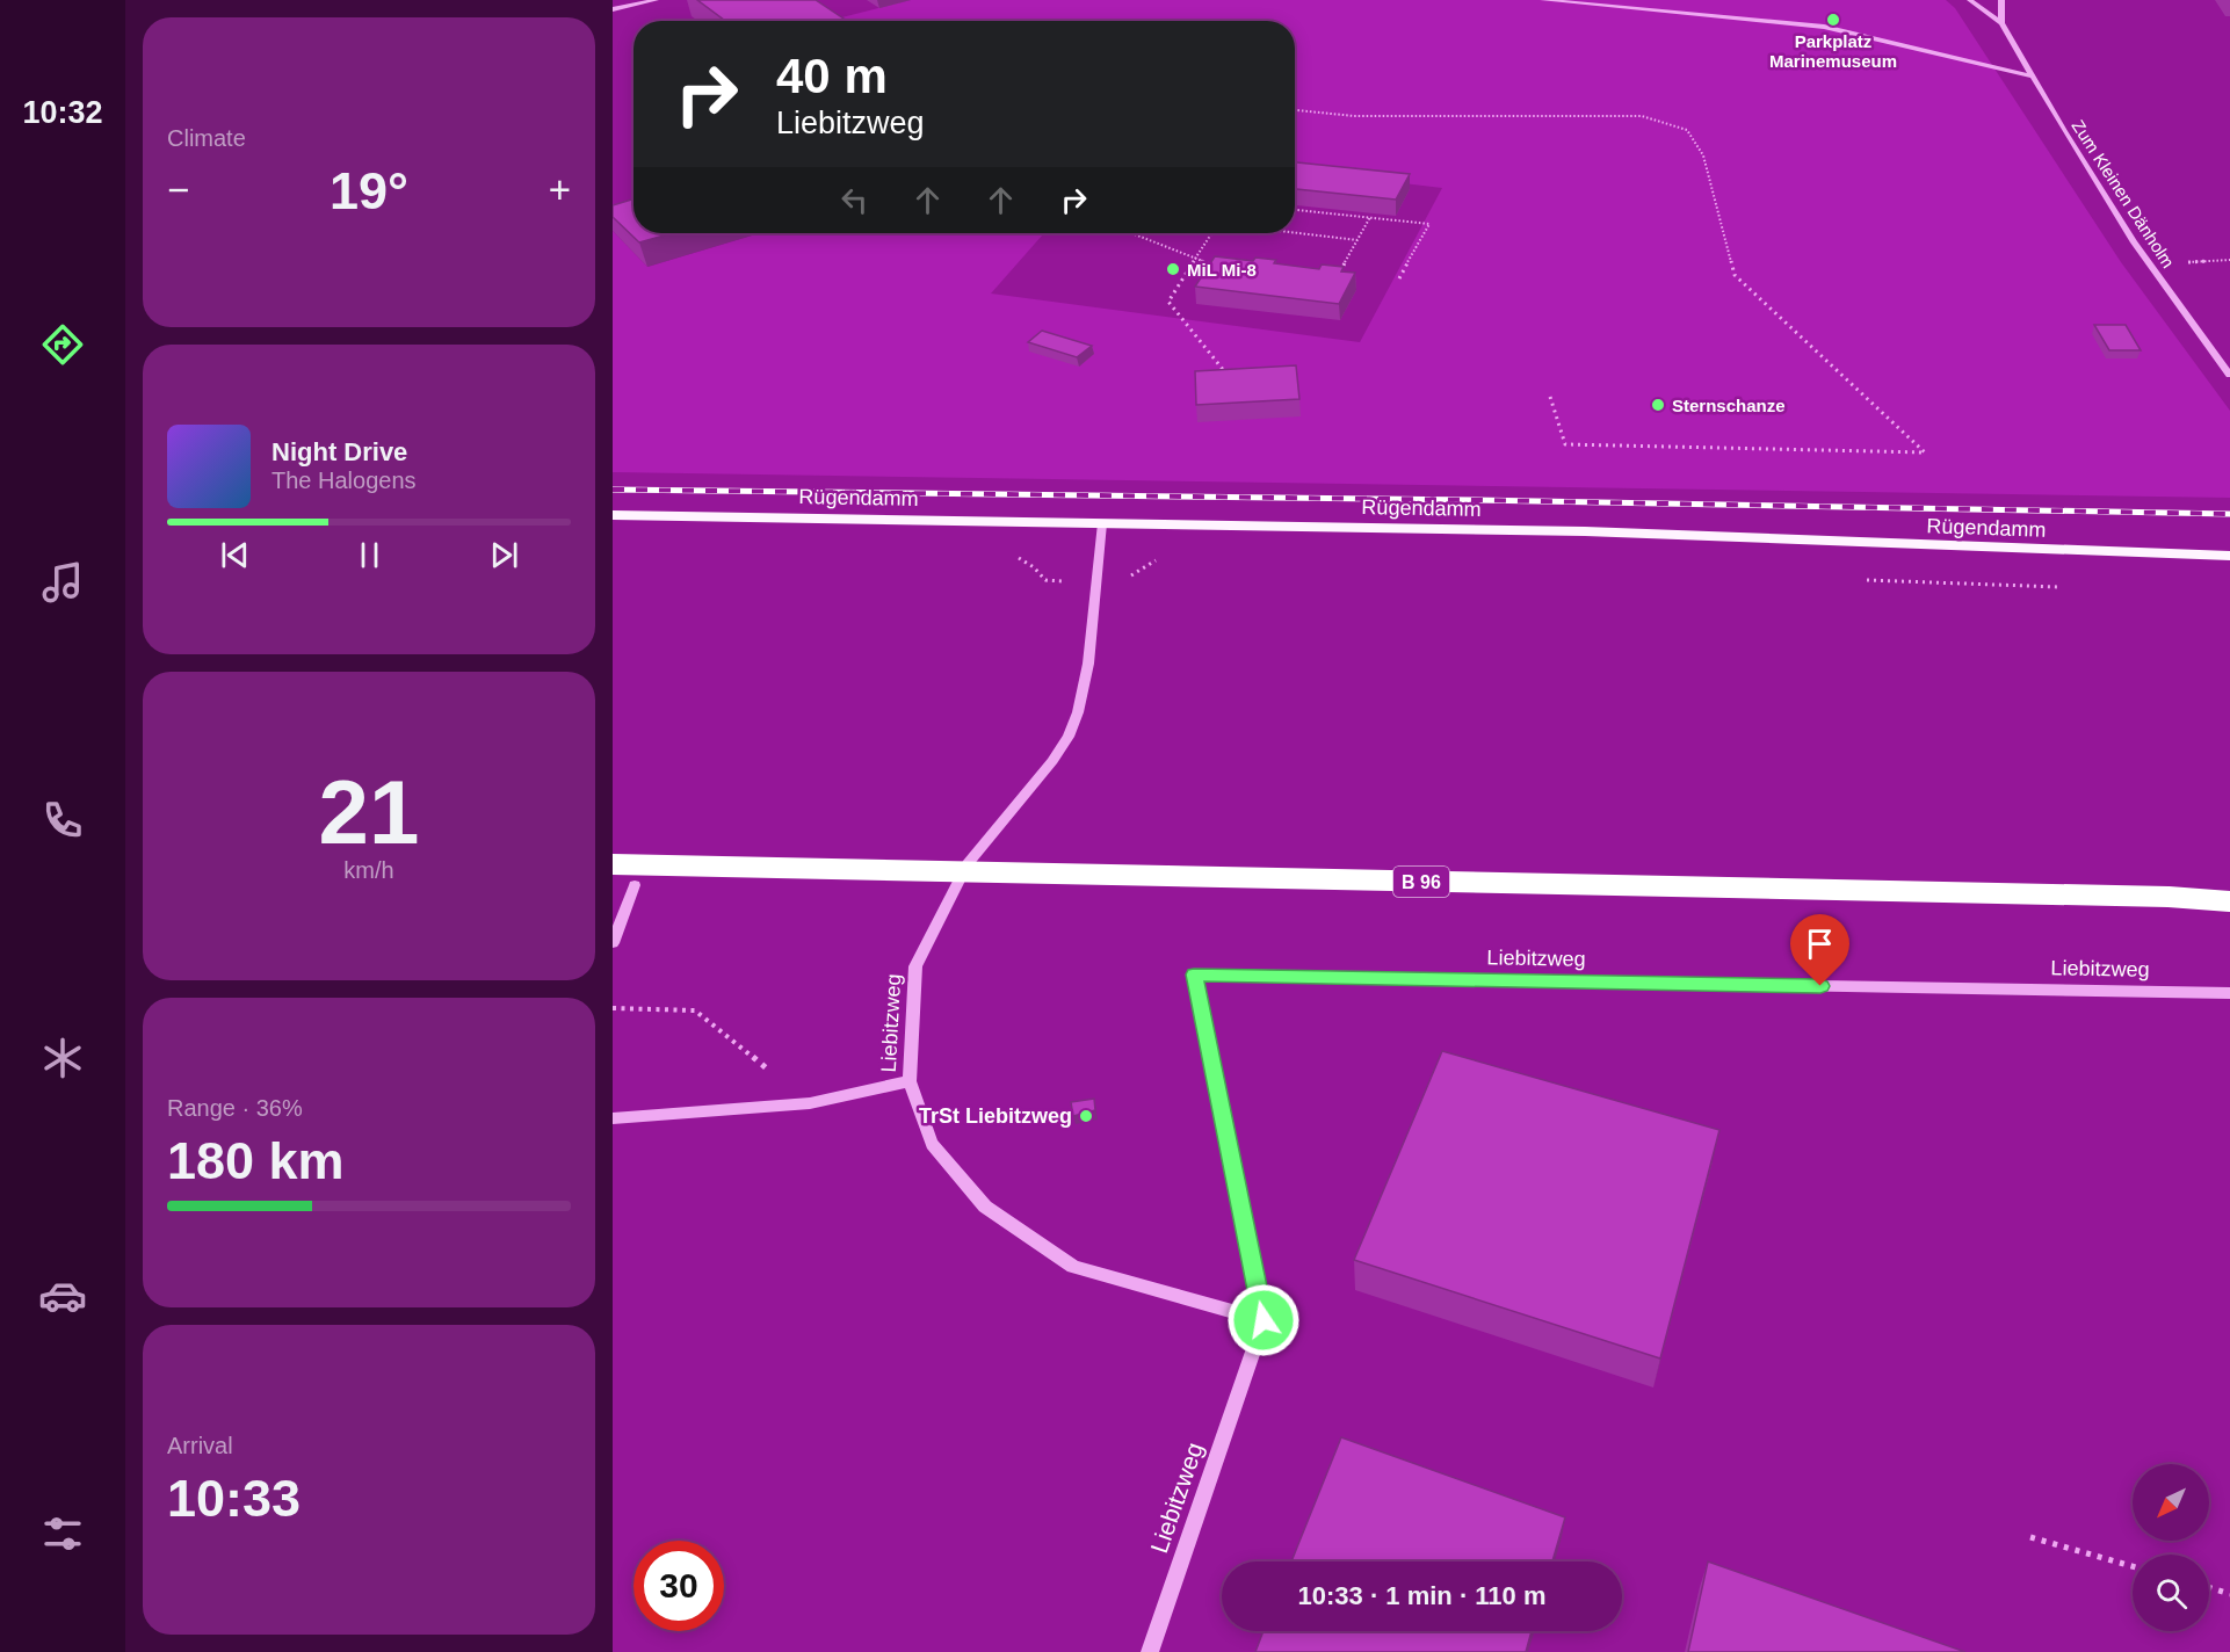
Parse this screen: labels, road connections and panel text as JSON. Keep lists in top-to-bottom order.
{
  "streets": {
    "highway": ["B 96"],
    "main road": ["Rügendamm"],
    "street": ["Zum Kleinen Dänholm", "Liebitzweg"]
  },
  "crossings": [
    ["Rügendamm", "Liebitzweg"]
  ],
  "places": [
    "Parkplatz Marinemuseum",
    "MiL Mi-8",
    "Sternschanze",
    "TrSt Liebitzweg"
  ],
  "north": "bottom left",
  "page": {
    "tabs": "10:32",
    "tile": [
      "Climate",
      ["21", "km/h"],
      ["Range · 36%", "180 km"],
      ["Arrival", "10:33"]
    ],
    "turn": ["40 m", "Liebitzweg"],
    "heat": ["−", "19°", "+"],
    "song": ["Night Drive", "The Halogens"],
    "limit": "30",
    "trip": "10:33 · 1 min · 110 m"
  }
}
